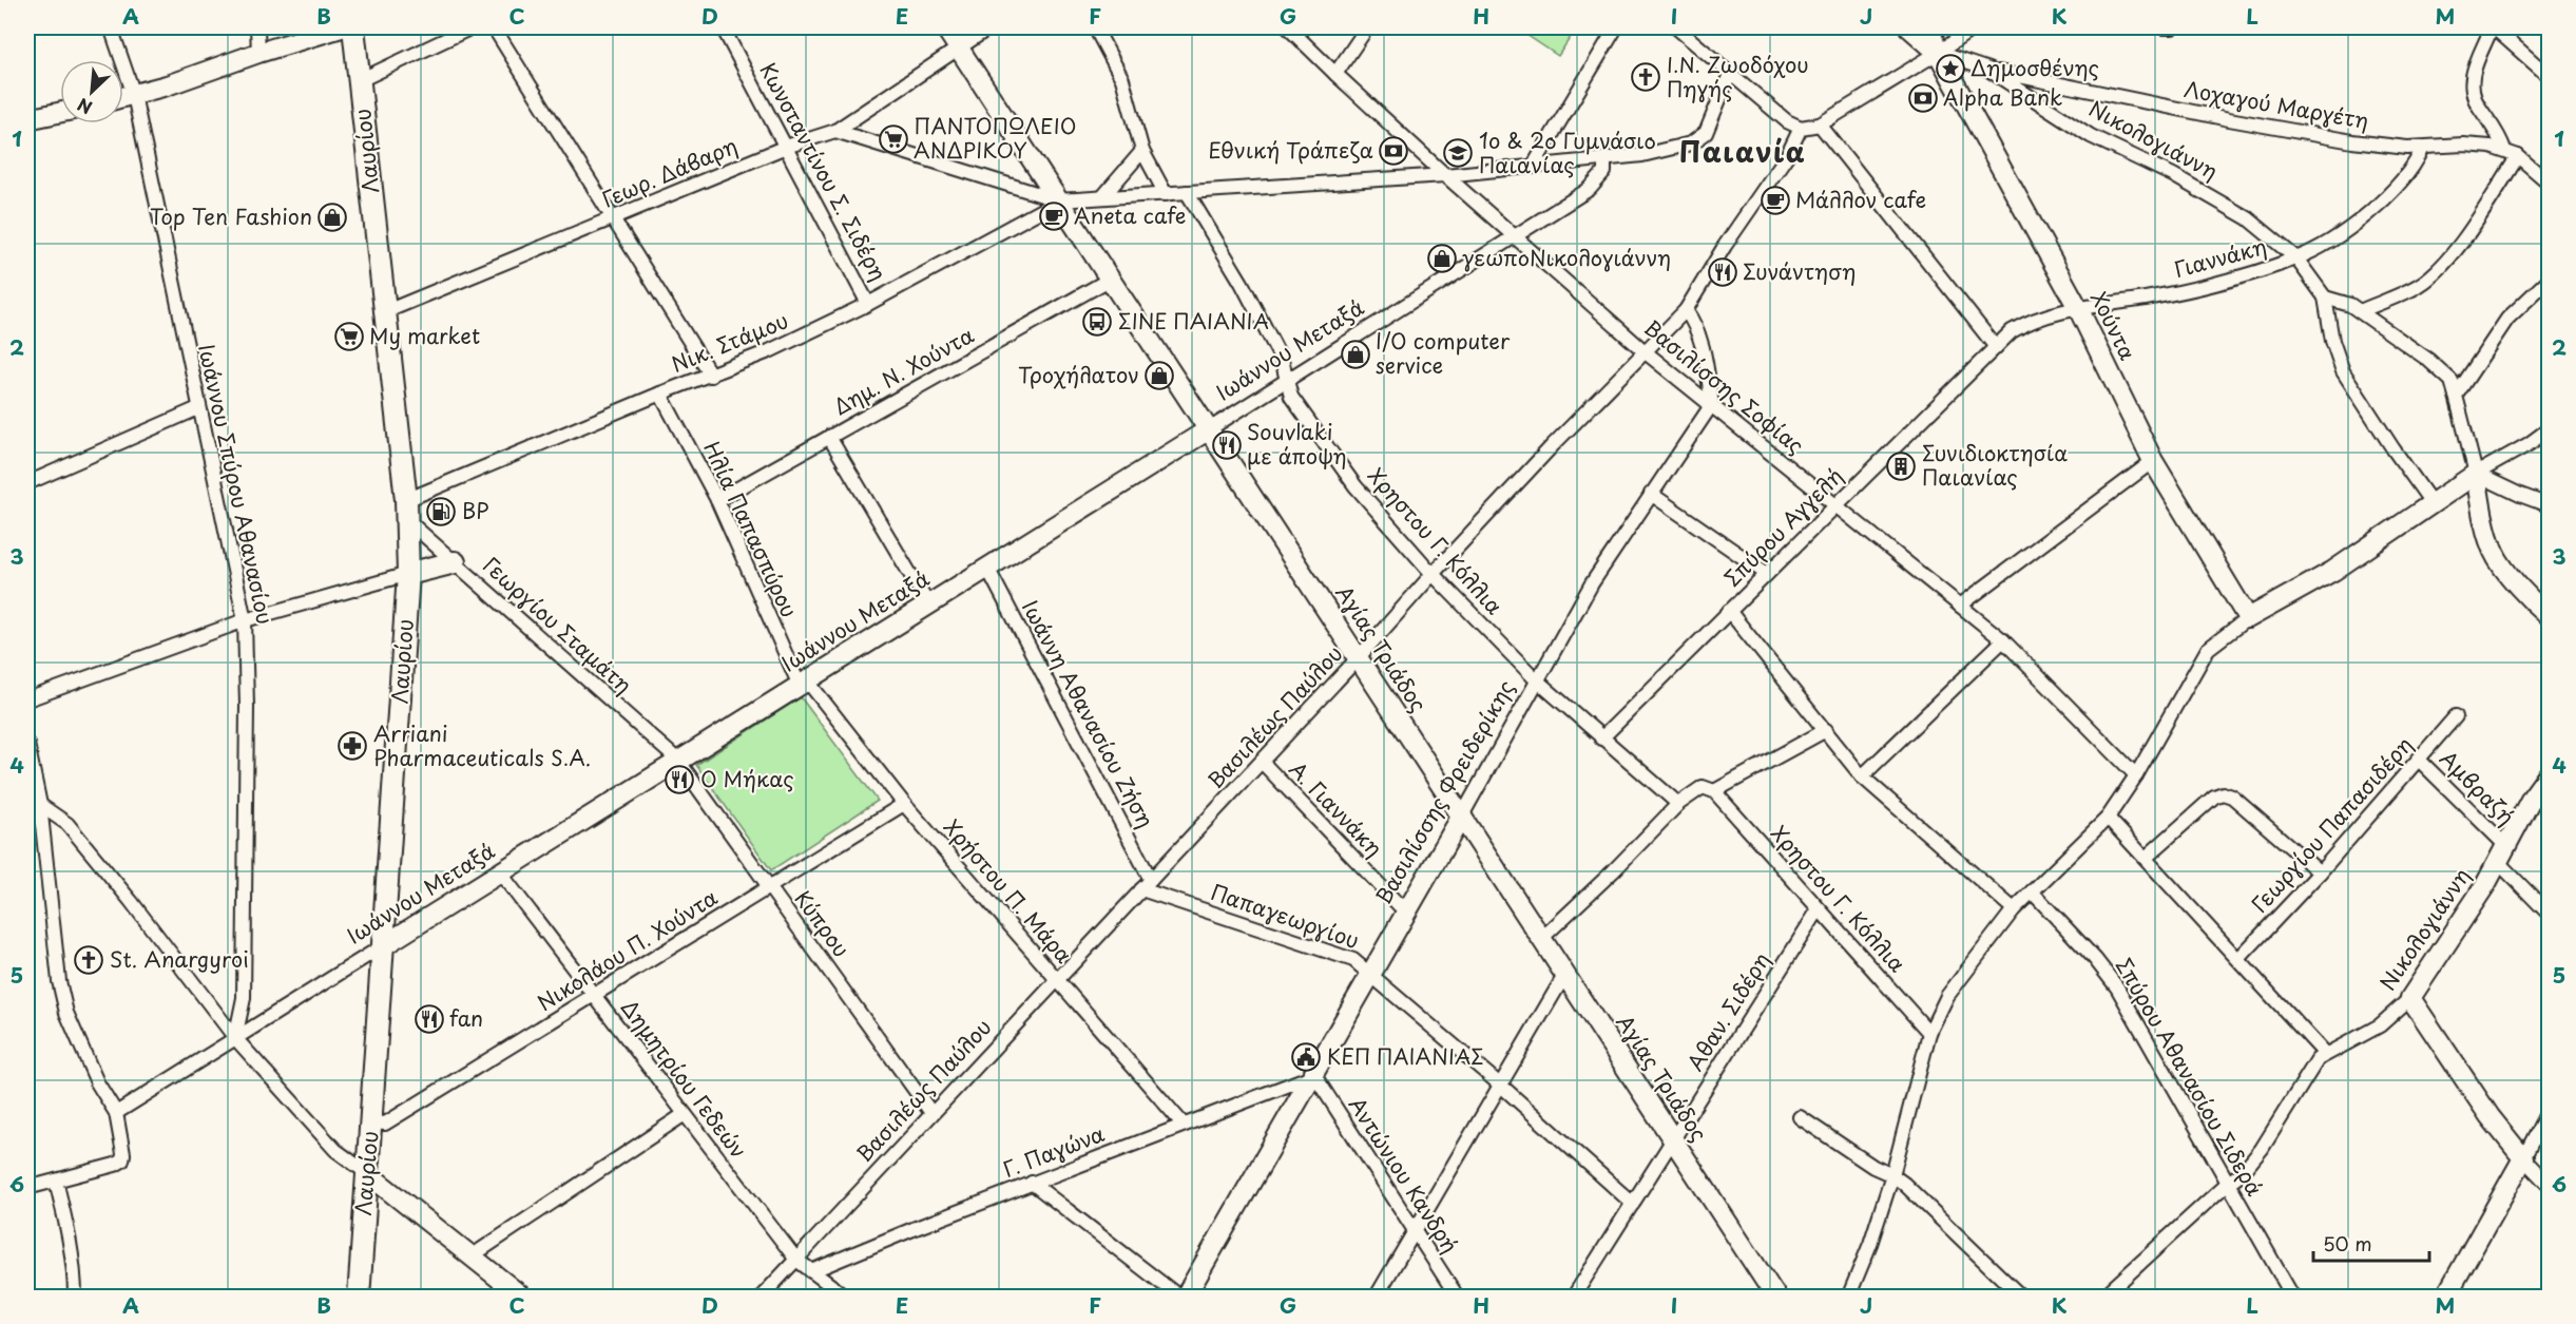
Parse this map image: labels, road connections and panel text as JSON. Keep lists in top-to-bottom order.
{
  "streets": {
    "main road": ["Λαυρίου"],
    "street": [
      "Λοχαγού Μαργέτη",
      "Νικολογιάννη",
      "Κωνσταντίνου Σ. Σιδέρη",
      "Γεωρ. Δάβαρη",
      "Γιαννάκη",
      "Χούντα",
      "Νικ. Στάμου",
      "Ιωάννου Μεταξά",
      "Δημ. Ν. Χούντα",
      "Βασιλίσσης Σοφίας",
      "Ιωάννου Σπύρου Αθανασίου",
      "Σπύρου Αγγελή",
      "Ηλία Παπασπύρου",
      "Χρηστου Γ. Κόλλια",
      "Γεωργίου Σταμάτη",
      "Αγίας Τριάδος",
      "Ιωάννη Αθανασίου Ζήση",
      "Βασιλέως Παύλου",
      "Αμβραζή",
      "Βασιλίσσης Φρειδερίκης",
      "Α. Γιαννάκη",
      "Γεωργίου Παπασιδέρη",
      "Χρήστου Π. Μάρα",
      "Παπαγεωργίου",
      "Κύπρου",
      "Νικολάου Π. Χούντα",
      "Αθαν. Σιδέρη",
      "Σπύρου Αθανασίου Σιδερά",
      "Δημητρίου Γεδεών",
      "Γ. Παγώνα",
      "Αντώνιου Κανδρή"
    ]
  },
  "crossings": [
    ["Λοχαγού Μαργέτη", "Νικολογιάννη"],
    ["Λοχαγού Μαργέτη", "Γιαννάκη"],
    ["Νικολογιάννη", "Γιαννάκη"],
    ["Νικολογιάννη", "Χούντα"],
    ["Νικολογιάννη", "Αμβραζή"],
    ["Νικολογιάννη", "Σπύρου Αθανασίου Σιδερά"],
    ["Λαυρίου", "Γεωρ. Δάβαρη"],
    ["Λαυρίου", "Νικ. Στάμου"],
    ["Λαυρίου", "Ιωάννου Μεταξά"],
    ["Λαυρίου", "Γεωργίου Σταμάτη"],
    ["Λαυρίου", "Νικολάου Π. Χούντα"],
    ["Κωνσταντίνου Σ. Σιδέρη", "Γεωρ. Δάβαρη"],
    ["Κωνσταντίνου Σ. Σιδέρη", "Νικ. Στάμου"],
    ["Γεωρ. Δάβαρη", "Αγίας Τριάδος"],
    ["Γιαννάκη", "Χούντα"],
    ["Γιαννάκη", "Σπύρου Αγγελή"],
    ["Νικ. Στάμου", "Ηλία Παπασπύρου"],
    ["Νικ. Στάμου", "Γεωργίου Σταμάτη"],
    ["Νικ. Στάμου", "Αγίας Τριάδος"],
    ["Ιωάννου Μεταξά", "Βασιλίσσης Σοφίας"],
    ["Ιωάννου Μεταξά", "Ιωάννου Σπύρου Αθανασίου"],
    ["Ιωάννου Μεταξά", "Ηλία Παπασπύρου"],
    ["Ιωάννου Μεταξά", "Χρηστου Γ. Κόλλια"],
    ["Ιωάννου Μεταξά", "Γεωργίου Σταμάτη"],
    ["Ιωάννου Μεταξά", "Αγίας Τριάδος"],
    ["Ιωάννου Μεταξά", "Ιωάννη Αθανασίου Ζήση"],
    ["Ιωάννου Μεταξά", "Χρήστου Π. Μάρα"],
    ["Ιωάννου Μεταξά", "Κύπρου"],
    ["Ιωάννου Μεταξά", "Δημητρίου Γεδεών"],
    ["Δημ. Ν. Χούντα", "Ηλία Παπασπύρου"],
    ["Δημ. Ν. Χούντα", "Αγίας Τριάδος"],
    ["Βασιλίσσης Σοφίας", "Σπύρου Αγγελή"],
    ["Βασιλίσσης Σοφίας", "Βασιλέως Παύλου"],
    ["Βασιλίσσης Σοφίας", "Βασιλίσσης Φρειδερίκης"],
    ["Σπύρου Αγγελή", "Χρηστου Γ. Κόλλια"],
    ["Ηλία Παπασπύρου", "Χρήστου Π. Μάρα"],
    ["Χρηστου Γ. Κόλλια", "Βασιλέως Παύλου"],
    ["Χρηστου Γ. Κόλλια", "Βασιλίσσης Φρειδερίκης"],
    ["Χρηστου Γ. Κόλλια", "Αθαν. Σιδέρη"],
    ["Γεωργίου Σταμάτη", "Κύπρου"],
    ["Αγίας Τριάδος", "Βασιλέως Παύλου"],
    ["Αγίας Τριάδος", "Βασιλίσσης Φρειδερίκης"],
    ["Αγίας Τριάδος", "Αθαν. Σιδέρη"],
    ["Ιωάννη Αθανασίου Ζήση", "Βασιλέως Παύλου"],
    ["Ιωάννη Αθανασίου Ζήση", "Παπαγεωργίου"],
    ["Βασιλέως Παύλου", "Α. Γιαννάκη"],
    ["Βασιλέως Παύλου", "Χρήστου Π. Μάρα"],
    ["Βασιλέως Παύλου", "Παπαγεωργίου"],
    ["Βασιλέως Παύλου", "Κύπρου"],
    ["Βασιλέως Παύλου", "Δημητρίου Γεδεών"],
    ["Αμβραζή", "Γεωργίου Παπασιδέρη"],
    ["Βασιλίσσης Φρειδερίκης", "Α. Γιαννάκη"],
    ["Βασιλίσσης Φρειδερίκης", "Παπαγεωργίου"],
    ["Βασιλίσσης Φρειδερίκης", "Γ. Παγώνα"],
    ["Βασιλίσσης Φρειδερίκης", "Αντώνιου Κανδρή"],
    ["Χρήστου Π. Μάρα", "Νικολάου Π. Χούντα"],
    ["Χρήστου Π. Μάρα", "Γ. Παγώνα"],
    ["Παπαγεωργίου", "Αθαν. Σιδέρη"],
    ["Κύπρου", "Νικολάου Π. Χούντα"],
    ["Νικολάου Π. Χούντα", "Δημητρίου Γεδεών"],
    ["Δημητρίου Γεδεών", "Γ. Παγώνα"],
    ["Γ. Παγώνα", "Αντώνιου Κανδρή"]
  ],
  "districts": ["Παιανία"],
  "places": {
    "place": ["Δημοσθένης"],
    "church": ["Ι.Ν. Ζωοδόχου Πηγής", "St. Anargyroi"],
    "bank": ["Alpha Bank", "Εθνική Τράπεζα"],
    "supermarket": ["ΠΑΝΤΟΠΩΛΕΙΟ ΑΝΔΡΙΚΟΥ", "My market"],
    "school or university": ["1ο & 2ο Γυμνάσιο Παιανίας"],
    "cafe": ["Μάλλον cafe", "Aneta cafe"],
    "shop": [
      "Top Ten Fashion",
      "γεωποΝικολογιάννη",
      "I/O computer service",
      "Τροχήλατον"
    ],
    "restaurant": [
      "Συνάντηση",
      "Souvlaki με άποψη",
      "Ο Μήκας",
      "fan"
    ],
    "bus stop": ["ΣΙΝΕ ΠΑΙΑΝΙΑ"],
    "building": ["Συνιδιοκτησία Παιανίας"],
    "fuel station": ["BP"],
    "pharmacy": ["Arriani Pharmaceuticals S.A."],
    "public building": ["ΚΕΠ ΠΑΙΑΝΙΑΣ"]
  },
  "scale_bar": "50 m",
  "north": "bottom left",
  "grid": {
    "columns": [
      "A",
      "B",
      "C",
      "D",
      "E",
      "F",
      "G",
      "H",
      "I",
      "J",
      "K",
      "L",
      "M"
    ],
    "rows": [
      "1",
      "2",
      "3",
      "4",
      "5",
      "6"
    ]
  }
}
